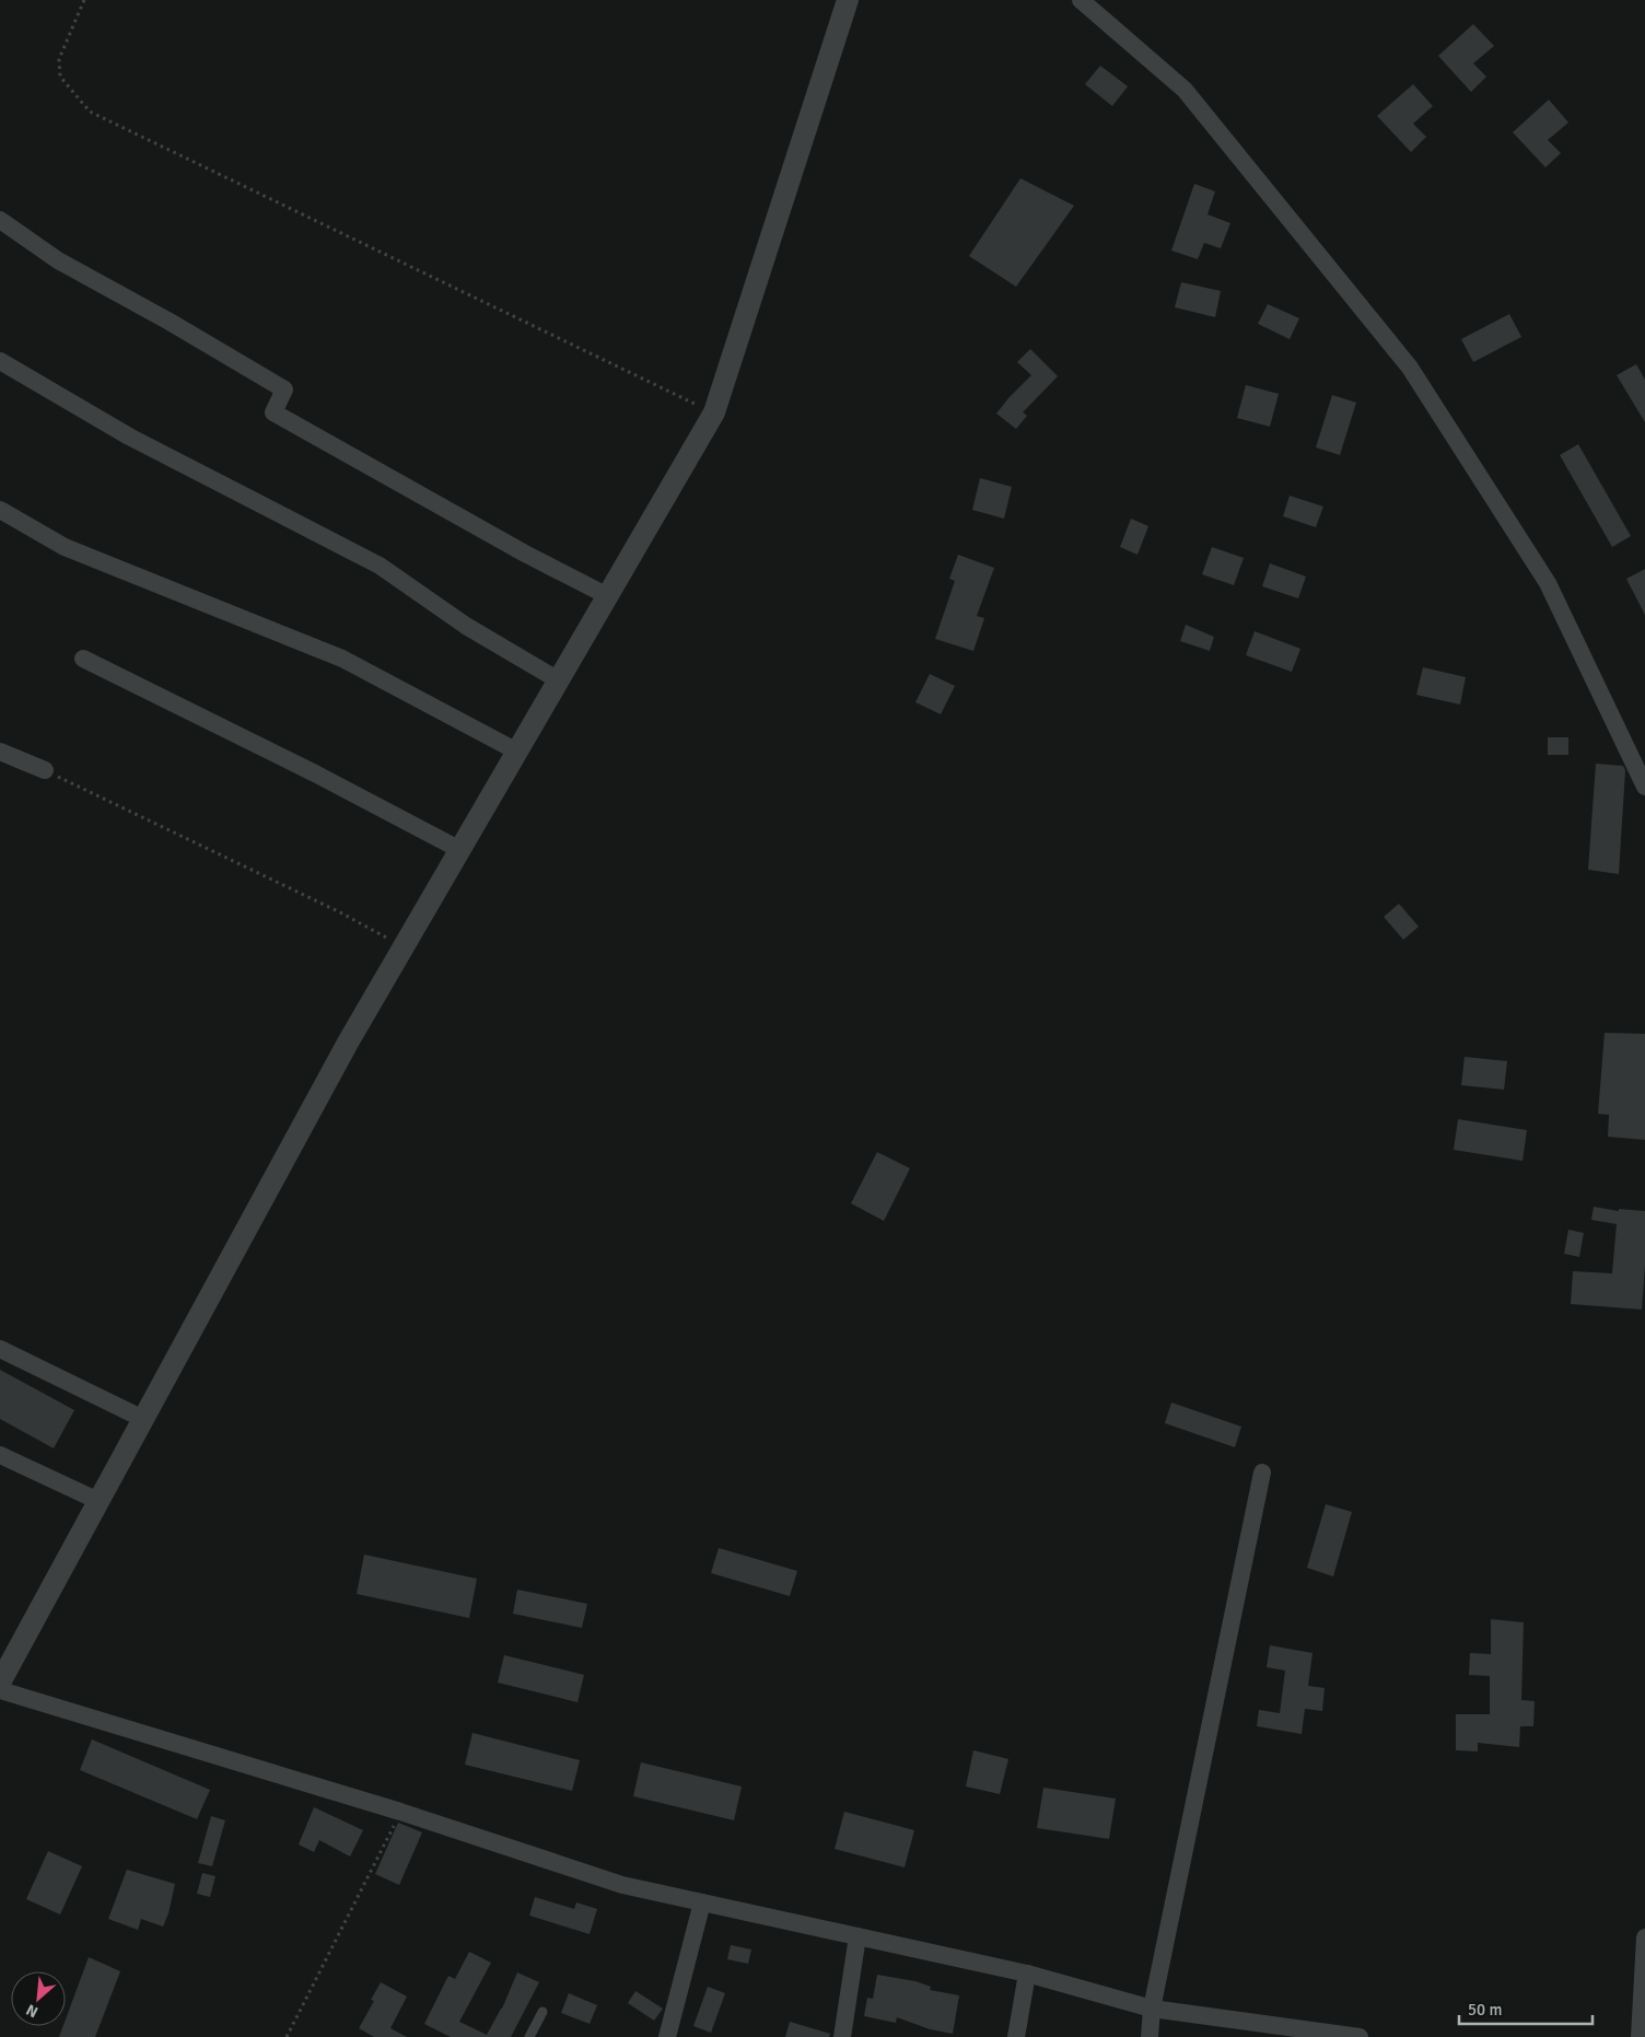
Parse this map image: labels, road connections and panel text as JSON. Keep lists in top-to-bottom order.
{
  "scale_bar": "50 m",
  "north": "bottom left"
}
